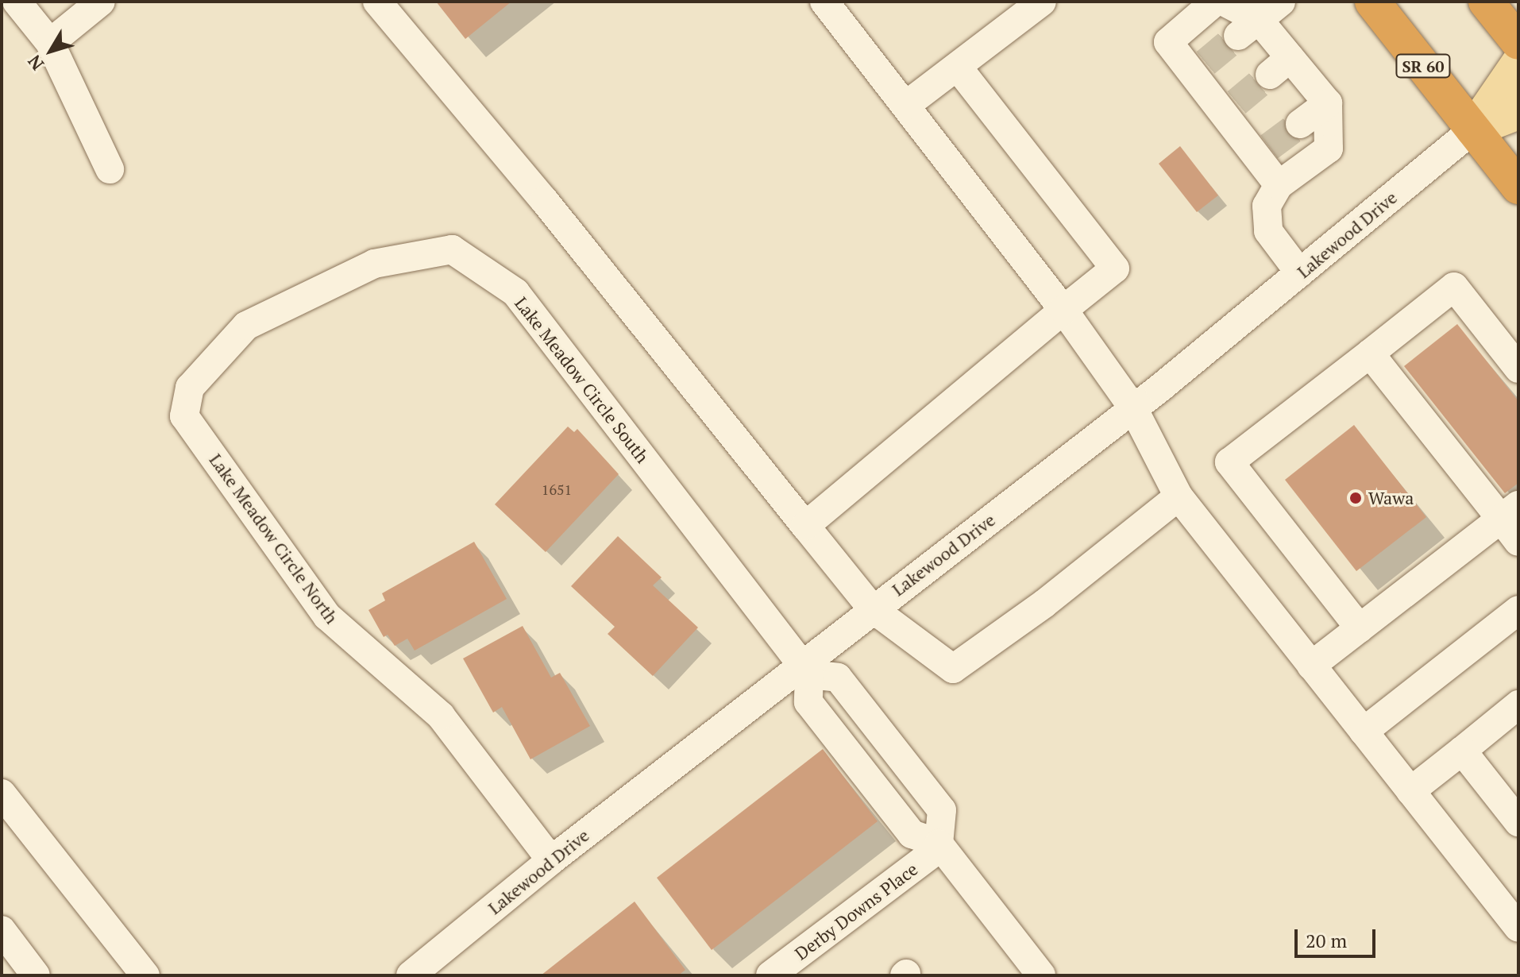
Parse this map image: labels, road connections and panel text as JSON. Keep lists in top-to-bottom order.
{
  "streets": {
    "highway": ["SR 60"],
    "street": [
      "Lakewood Drive",
      "Lake Meadow Circle South",
      "Lake Meadow Circle North",
      "Derby Downs Place"
    ]
  },
  "crossings": [
    ["SR 60", "Lakewood Drive"],
    ["Lakewood Drive", "Lake Meadow Circle South"],
    ["Lakewood Drive", "Lake Meadow Circle North"],
    ["Lake Meadow Circle South", "Lake Meadow Circle North"]
  ],
  "places": ["Wawa"],
  "house_numbers": ["1651"],
  "scale_bar": "20 m",
  "north": "bottom left"
}
